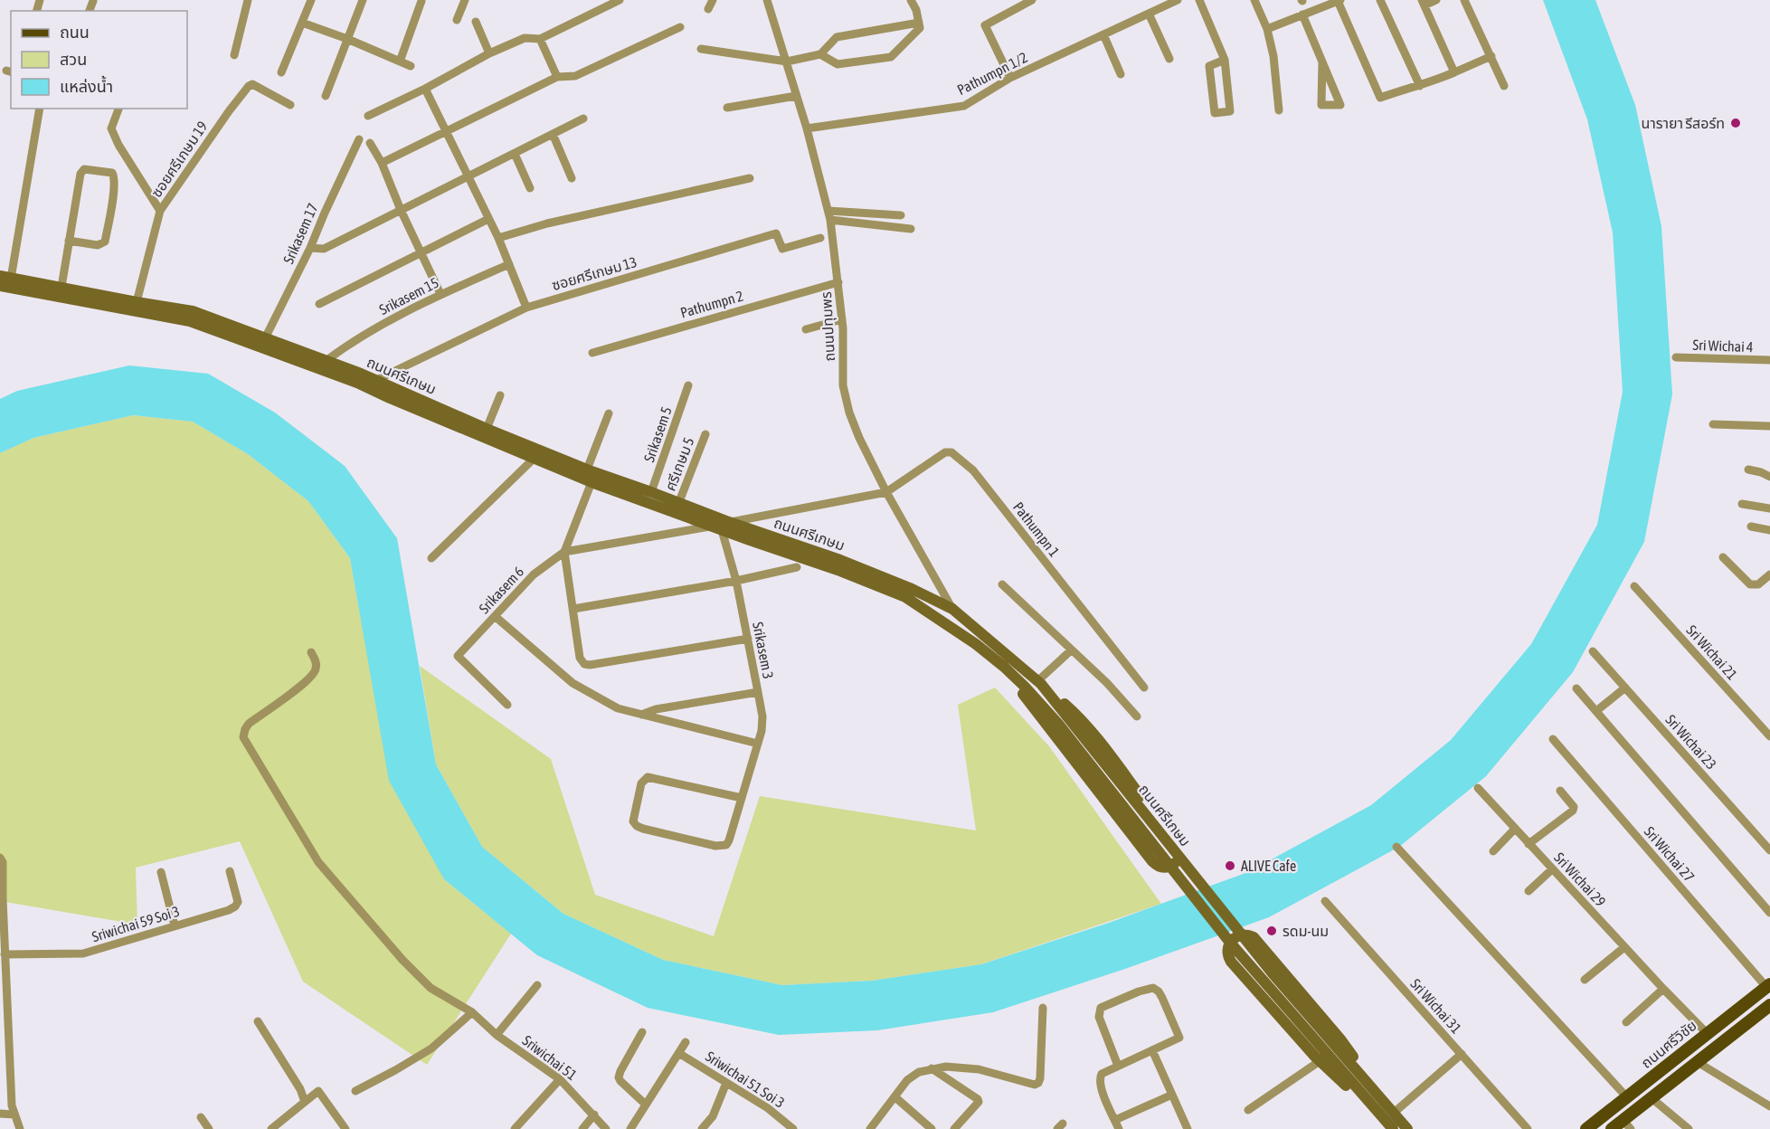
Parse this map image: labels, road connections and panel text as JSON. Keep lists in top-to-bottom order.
{
  "streets": {
    "main road": ["ถนนศรีเกษม", "ถนนศรีวิชัย"],
    "street": [
      "Pathumpn 1/2",
      "ซอยศรีเกษม 19",
      "Srikasem 17",
      "ซอยศรีเกษม 13",
      "Srikasem 15",
      "Pathumpn 2",
      "ถนนปทุมพร",
      "Sri Wichai 4",
      "Srikasem 5",
      "ศรีเกษม 5",
      "Pathumpn 1",
      "Srikasem 6",
      "Srikasem 3",
      "Sri Wichai 21",
      "Sri Wichai 23",
      "Sri Wichai 27",
      "Sri Wichai 29",
      "Sriwichai 59 Soi 3",
      "Sri Wichai 31",
      "Sriwichai 51",
      "Sriwichai 51 Soi 3"
    ]
  },
  "crossings": [
    ["Pathumpn 1/2", "ถนนปทุมพร"],
    ["ซอยศรีเกษม 19", "ถนนศรีเกษม"],
    ["Srikasem 17", "ถนนศรีเกษม"],
    ["ซอยศรีเกษม 13", "ถนนศรีเกษม"],
    ["Srikasem 15", "ถนนศรีเกษม"],
    ["Pathumpn 2", "ถนนปทุมพร"],
    ["ถนนปทุมพร", "ถนนศรีเกษม"],
    ["ถนนปทุมพร", "Pathumpn 1"],
    ["ถนนศรีเกษม", "Srikasem 5"],
    ["ถนนศรีเกษม", "ศรีเกษม 5"],
    ["ถนนศรีเกษม", "Srikasem 3"],
    ["Sri Wichai 27", "ถนนศรีวิชัย"],
    ["Sri Wichai 29", "ถนนศรีวิชัย"]
  ],
  "places": ["นารายา รีสอร์ท", "ALIVE Cafe", "รดม-นม"],
  "legend": ["ถนน", "สวน", "แหล่งน้ำ"]
}
